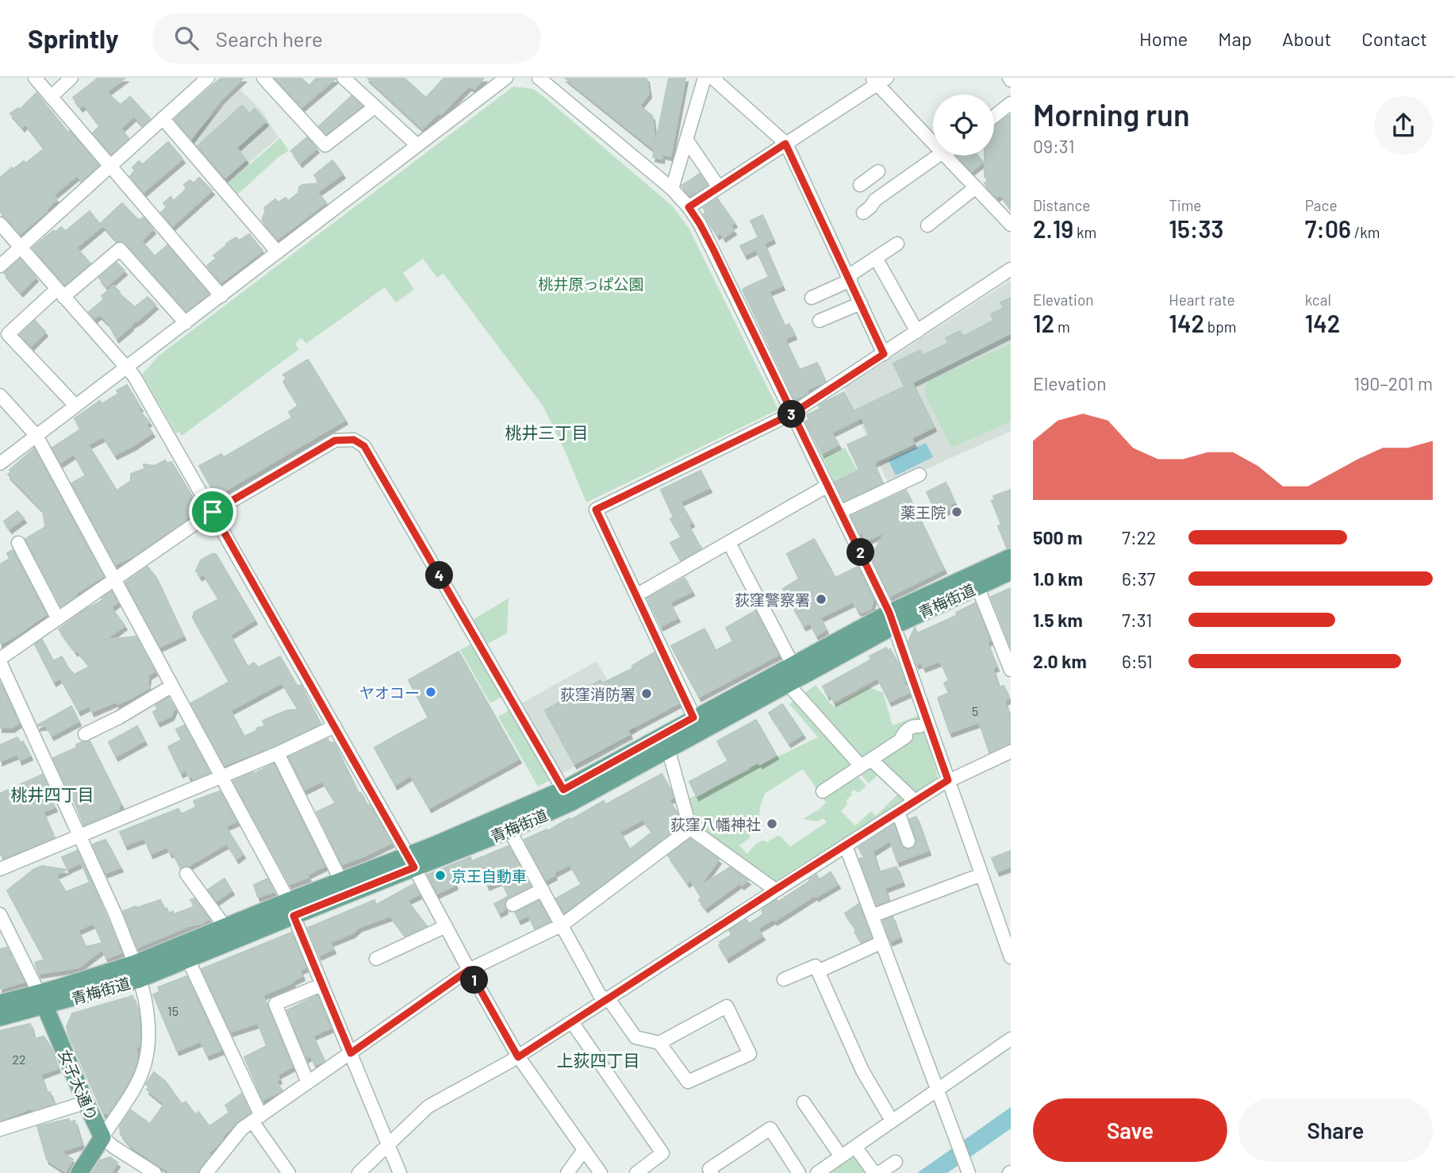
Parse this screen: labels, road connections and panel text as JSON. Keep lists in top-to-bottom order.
{
  "streets": {
    "main road": ["青梅街道", "女子大通り"]
  },
  "crossings": [
    ["青梅街道", "女子大通り"]
  ],
  "districts": ["桃井三丁目", "桃井四丁目", "上荻四丁目"],
  "parks": ["桃井原っぱ公園"],
  "places": [
    "薬王院",
    "荻窪警察署",
    "ヤオコー",
    "荻窪消防署",
    "荻窪八幡神社",
    "京王自動車"
  ],
  "house_numbers": ["5", "15", "22"],
  "page": {
    "header": "Sprintly",
    "search": "Search here",
    "nav": [
      "Home",
      "Map",
      "About",
      "Contact"
    ],
    "heading": ["Morning run", "09:31"],
    "stats": [
      ["Distance", "2.19 km"],
      ["Time", "15:33"],
      ["Pace", "7:06 /km"],
      ["Elevation", "12 m"],
      ["Heart rate", "142 bpm"],
      ["kcal", "142"]
    ],
    "chart": ["Elevation", "190–201 m"],
    "pins": [
      "3",
      "2",
      "4",
      "1"
    ],
    "list": [
      {
        "name": "500 m",
        "note": "7:22"
      },
      {
        "name": "1.0 km",
        "note": "6:37"
      },
      {
        "name": "1.5 km",
        "note": "7:31"
      },
      {
        "name": "2.0 km",
        "note": "6:51"
      }
    ],
    "buttons": ["Save", "Share"]
  }
}
